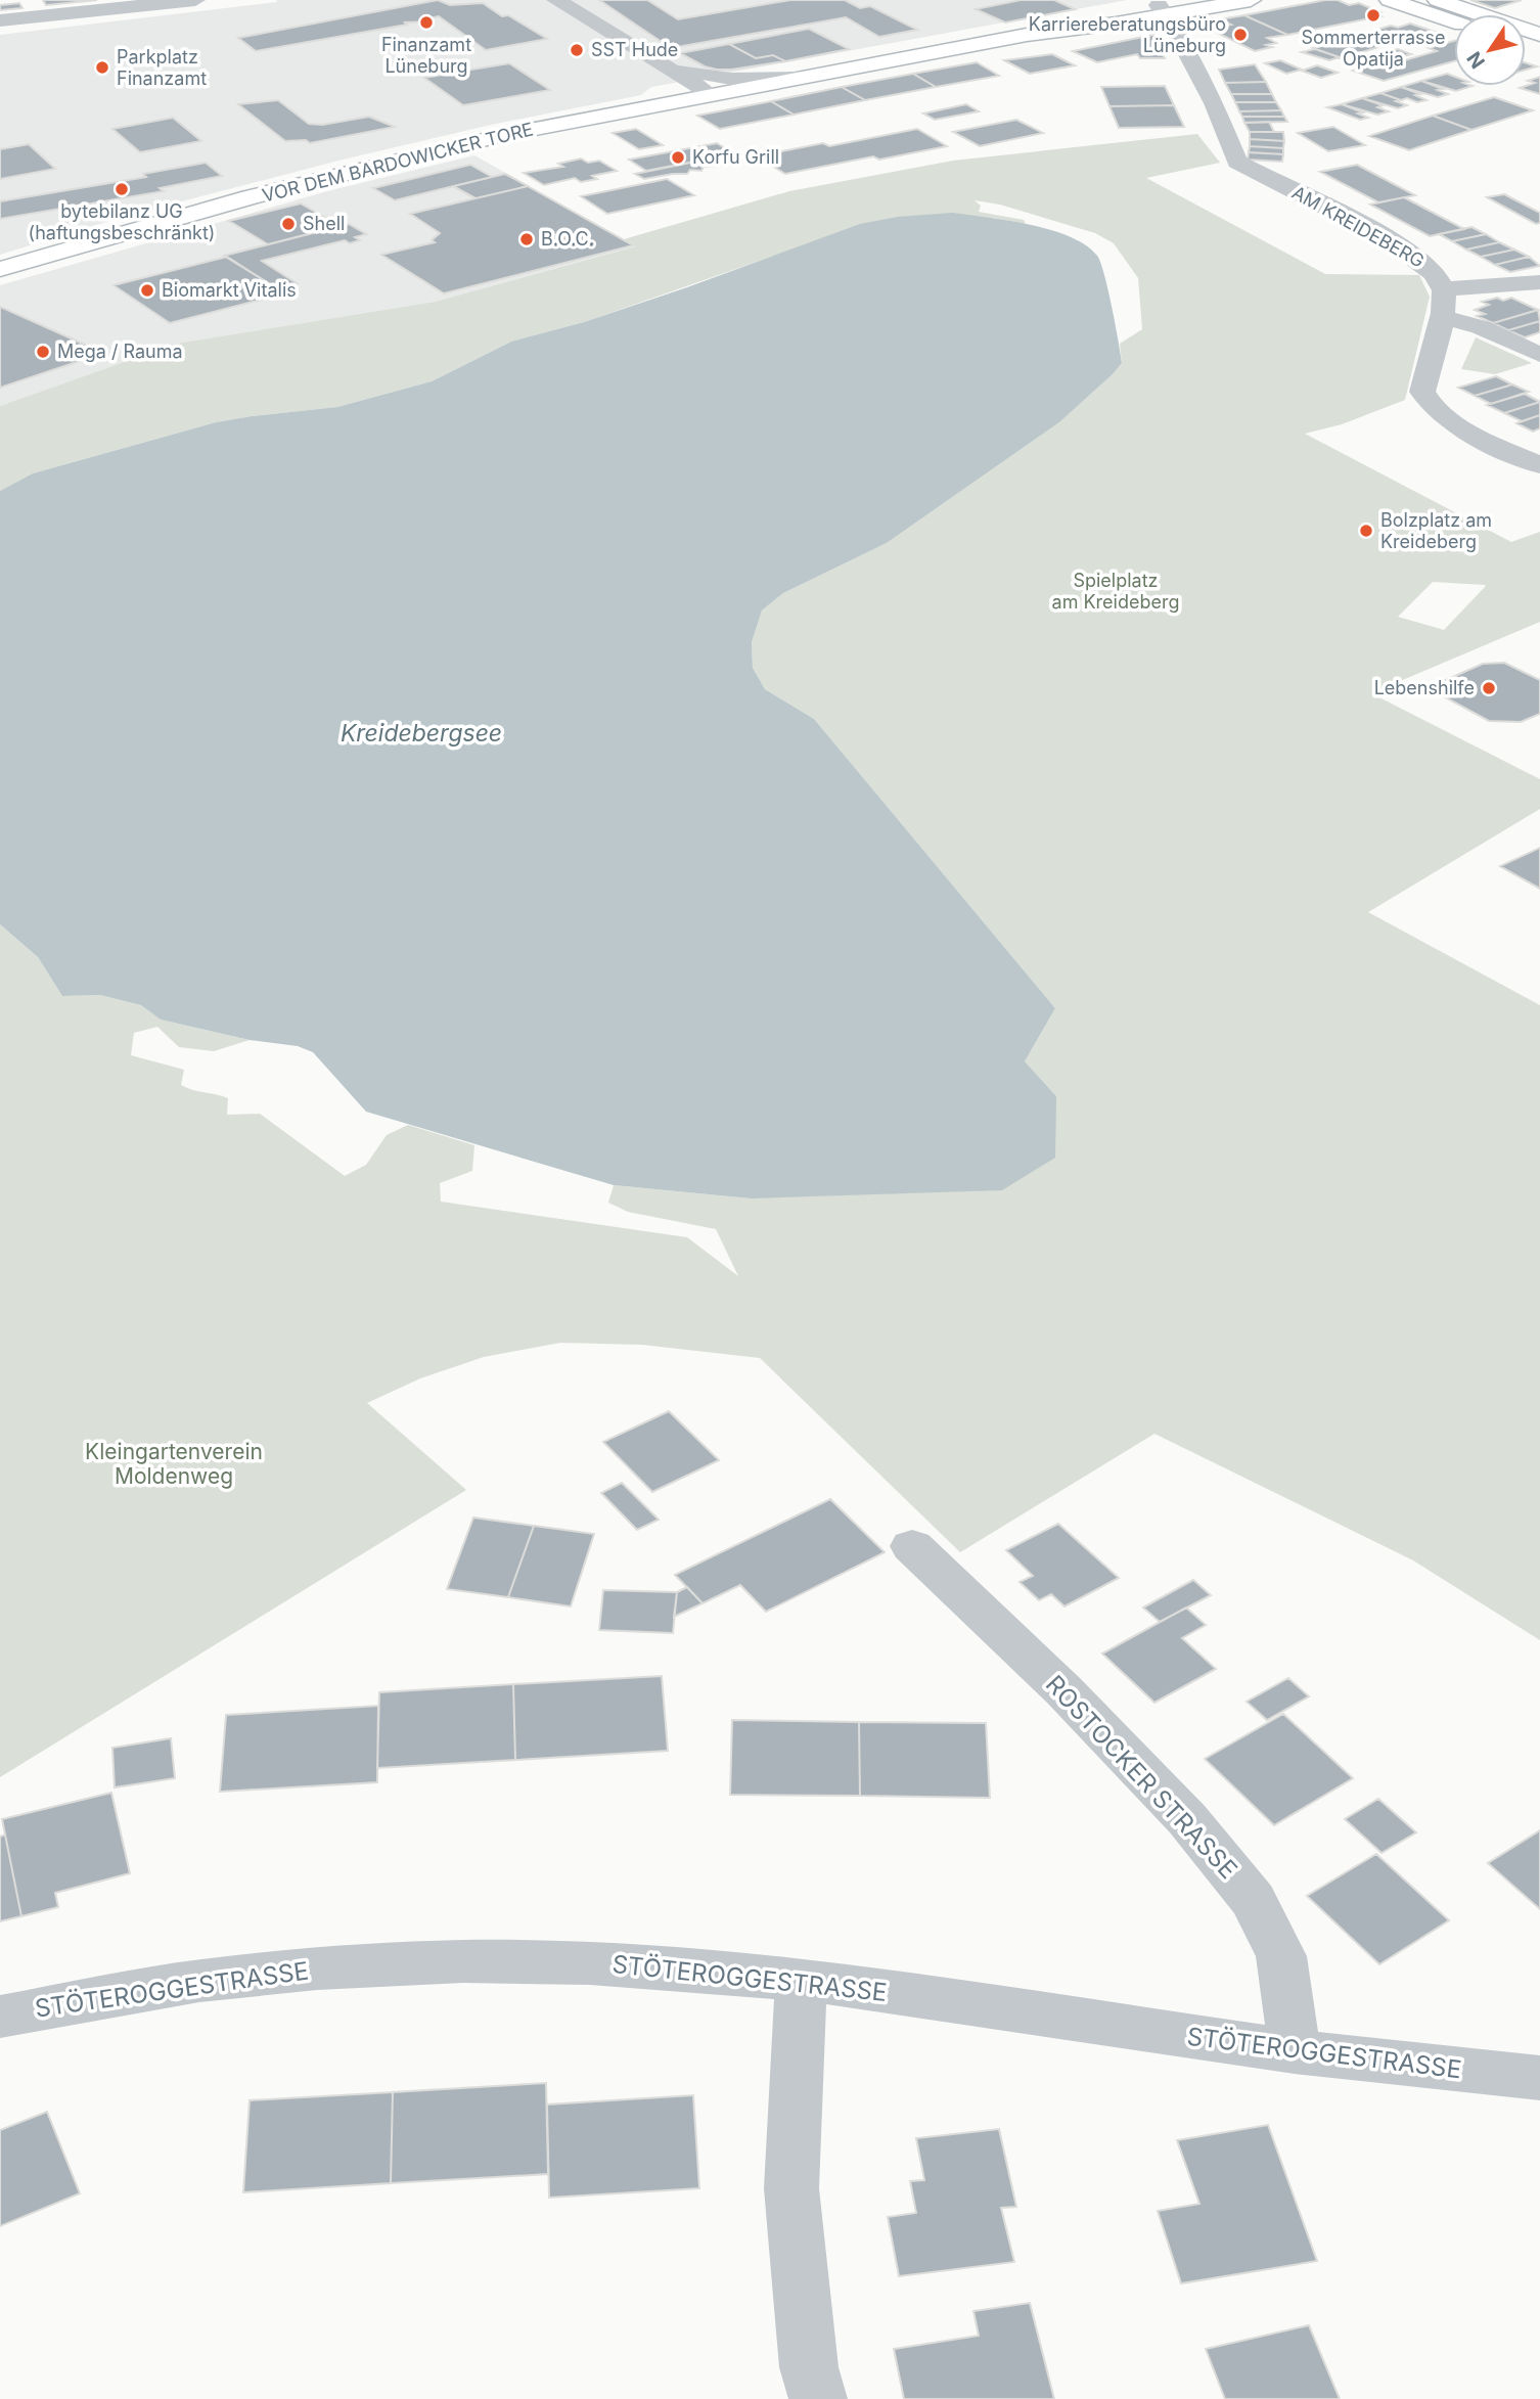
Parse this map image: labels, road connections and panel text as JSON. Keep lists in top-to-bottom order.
{
  "streets": {
    "main road": ["VOR DEM BARDOWICKER TORE"],
    "street": ["AM KREIDEBERG", "ROSTOCKER STRASSE", "STÖTEROGGESTRASSE"]
  },
  "crossings": [
    ["VOR DEM BARDOWICKER TORE", "AM KREIDEBERG"],
    ["ROSTOCKER STRASSE", "STÖTEROGGESTRASSE"]
  ],
  "water": ["Kreidebergsee"],
  "parks": ["Spielplatz am Kreideberg", "Kleingartenverein Moldenweg"],
  "places": [
    "Sommerterrasse Opatija",
    "Finanzamt Lüneburg",
    "Karriereberatungsbüro Lüneburg",
    "SST Hude",
    "Parkplatz Finanzamt",
    "Korfu Grill",
    "bytebilanz UG (haftungsbeschränkt)",
    "Shell",
    "B.O.C.",
    "Biomarkt Vitalis",
    "Mega / Rauma",
    "Bolzplatz am Kreideberg",
    "Lebenshilfe"
  ],
  "north": "bottom left"
}
